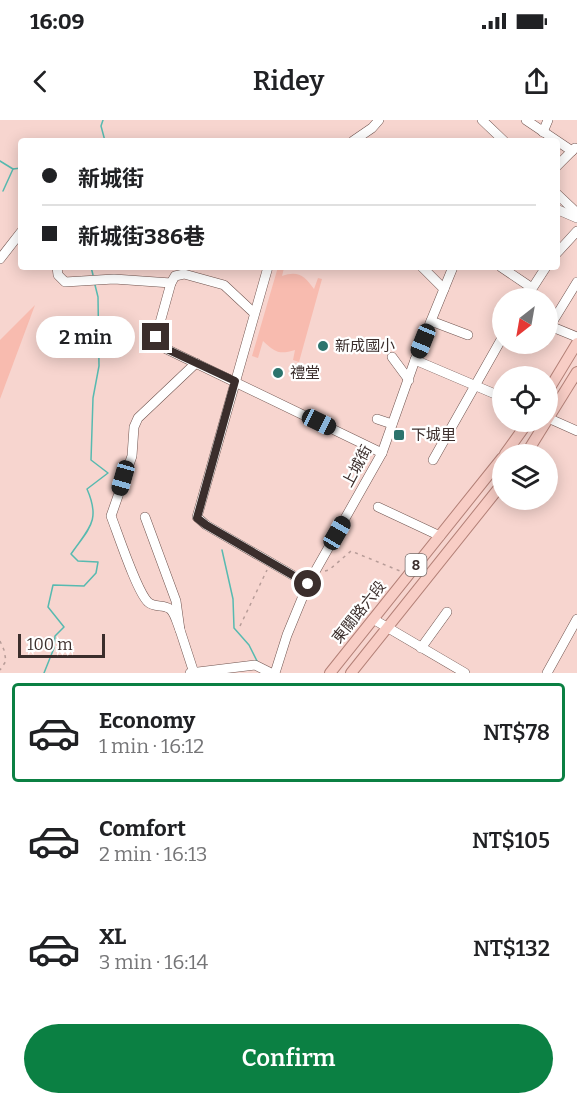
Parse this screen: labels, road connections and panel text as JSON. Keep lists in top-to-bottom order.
{
  "streets": {
    "main road": ["8", "東關路六段"],
    "street": ["上城街"]
  },
  "places": {
    "other": ["新成國小", "禮堂"],
    "transit": ["下城里"]
  },
  "scale_bar": "100 m",
  "north": "bottom left",
  "page": {
    "status": "16:09",
    "header": "Ridey",
    "banner": ["新城街", "新城街386巷"],
    "bubble": "2 min",
    "scale": "100 m",
    "list": [
      {
        "name": "Economy",
        "note": "1 min · 16:12",
        "value": "NT$78"
      },
      {
        "name": "Comfort",
        "note": "2 min · 16:13",
        "value": "NT$105"
      },
      {
        "name": "XL",
        "note": "3 min · 16:14",
        "value": "NT$132"
      }
    ],
    "buttons": "Confirm"
  }
}
